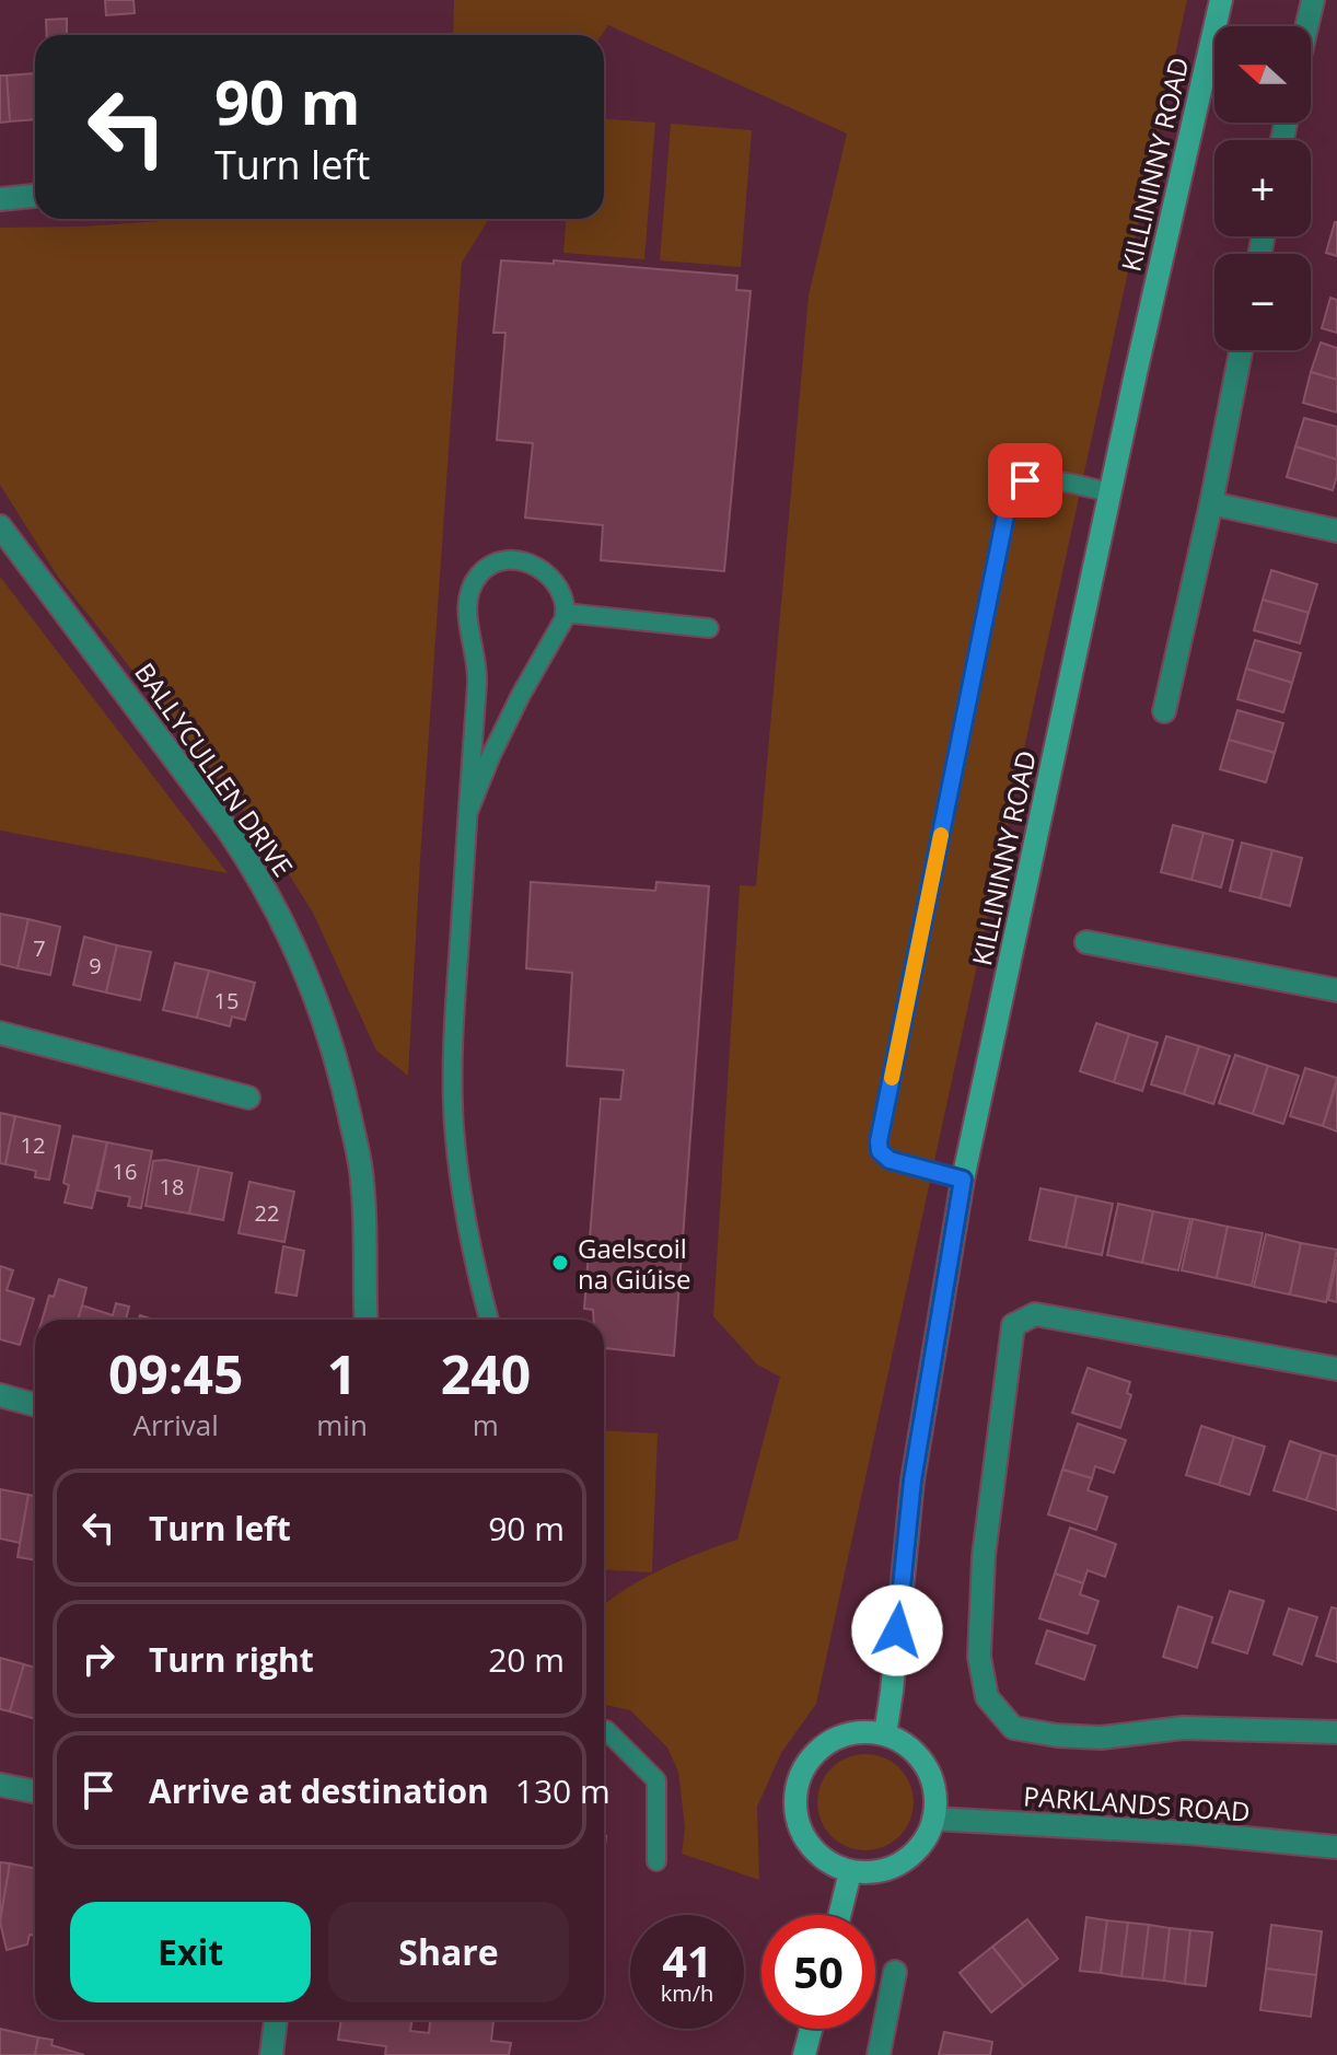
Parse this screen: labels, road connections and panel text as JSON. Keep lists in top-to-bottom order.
{
  "streets": {
    "main road": ["KILLININNY ROAD"],
    "street": ["BALLYCULLEN DRIVE", "PARKLANDS ROAD"]
  },
  "crossings": [
    ["KILLININNY ROAD", "PARKLANDS ROAD"]
  ],
  "places": ["Gaelscoil na Giúise"],
  "house_numbers": [
    "7",
    "9",
    "15",
    "12",
    "16",
    "18",
    "22"
  ],
  "north": "left",
  "page": {
    "map_buttons": ["+", "−"],
    "turn": ["90 m", "Turn left"],
    "eta": [
      "09:45",
      "Arrival",
      "1",
      "min",
      "240",
      "m"
    ],
    "list": [
      {
        "name": "Turn left",
        "value": "90 m"
      },
      {
        "name": "Turn right",
        "value": "20 m"
      },
      {
        "name": "Arrive at destination",
        "value": "130 m"
      }
    ],
    "buttons": ["Exit", "Share"],
    "speed": "41 km/h",
    "limit": "50"
  }
}
